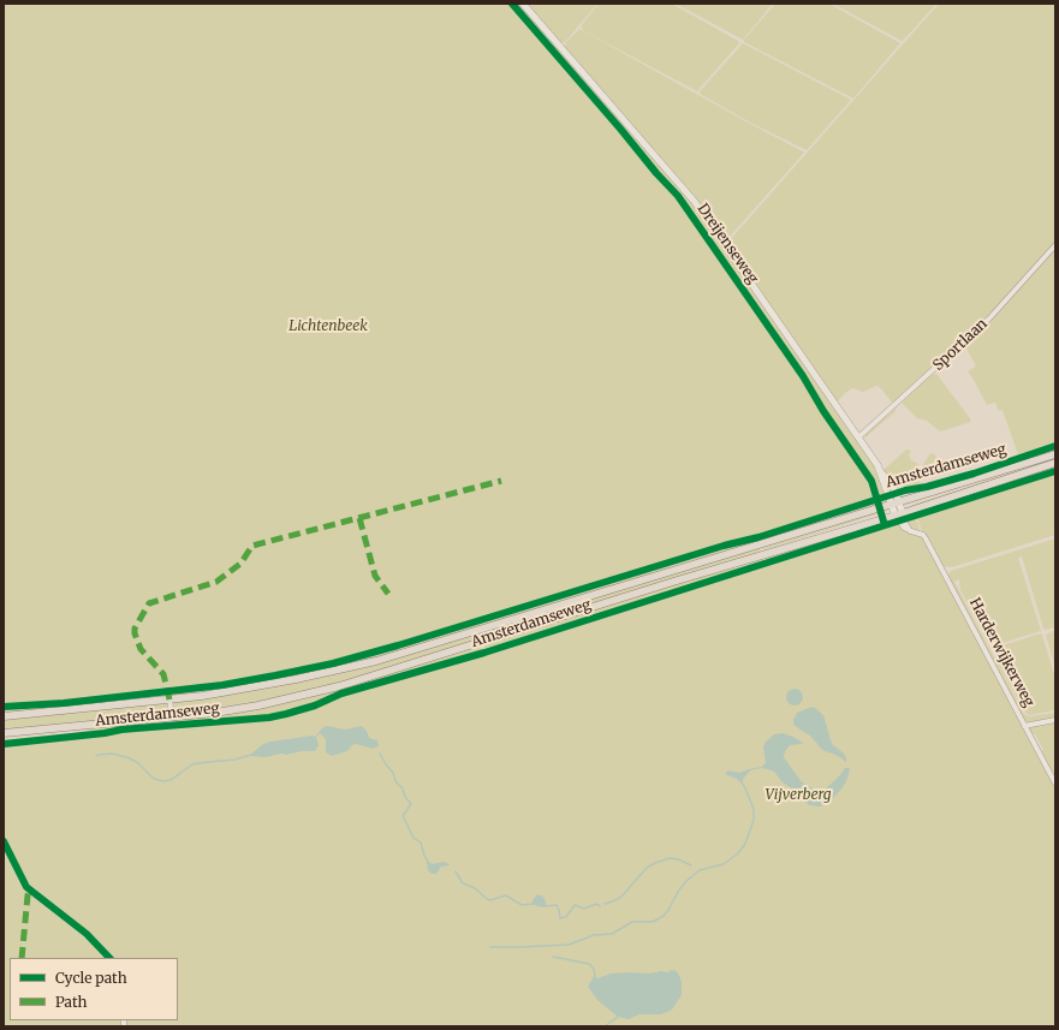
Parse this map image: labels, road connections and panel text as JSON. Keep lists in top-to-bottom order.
{
  "streets": {
    "main road": ["Dreijenseweg", "Amsterdamseweg"],
    "street": ["Sportlaan", "Harderwijkerweg"]
  },
  "crossings": [
    ["Dreijenseweg", "Sportlaan"],
    ["Dreijenseweg", "Amsterdamseweg"],
    ["Dreijenseweg", "Harderwijkerweg"],
    ["Amsterdamseweg", "Harderwijkerweg"]
  ],
  "parks": ["Lichtenbeek", "Vijverberg"],
  "legend": ["Cycle path", "Path"]
}
